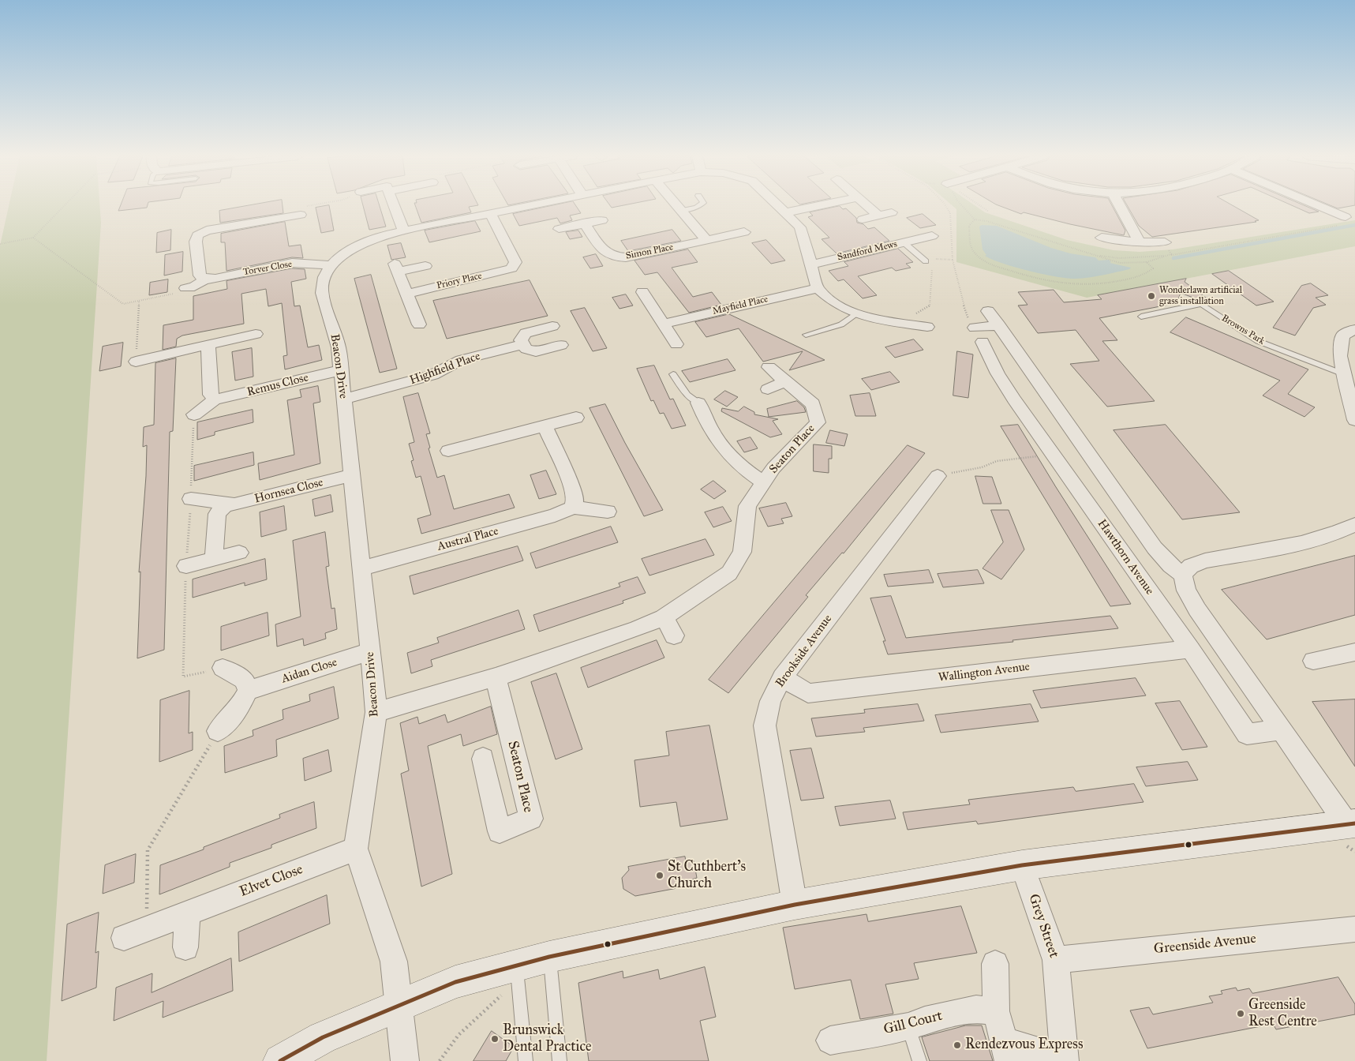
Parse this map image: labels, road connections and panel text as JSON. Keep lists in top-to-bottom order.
{
  "streets": {
    "street": [
      "Sandford Mews",
      "Simon Place",
      "Torver Close",
      "Priory Place",
      "Mayfield Place",
      "Beacon Drive",
      "Highfield Place",
      "Remus Close",
      "Seaton Place",
      "Hornsea Close",
      "Austral Place",
      "Hawthorn Avenue",
      "Brookside Avenue",
      "Aidan Close",
      "Wallington Avenue",
      "Elvet Close",
      "Grey Street",
      "Greenside Avenue",
      "Gill Court"
    ],
    "lane": ["Browns Park"]
  },
  "crossings": [
    ["Sandford Mews", "Beacon Drive"],
    ["Torver Close", "Beacon Drive"],
    ["Priory Place", "Beacon Drive"],
    ["Mayfield Place", "Beacon Drive"],
    ["Beacon Drive", "Highfield Place"],
    ["Beacon Drive", "Remus Close"],
    ["Beacon Drive", "Seaton Place"],
    ["Beacon Drive", "Hornsea Close"],
    ["Beacon Drive", "Austral Place"],
    ["Beacon Drive", "Aidan Close"],
    ["Beacon Drive", "Elvet Close"],
    ["Hawthorn Avenue", "Wallington Avenue"],
    ["Brookside Avenue", "Wallington Avenue"],
    ["Grey Street", "Greenside Avenue"],
    ["Grey Street", "Gill Court"]
  ],
  "places": [
    "Wonderlawn artificial grass installation",
    "St Cuthbert's Church",
    "Greenside Rest Centre",
    "Brunswick Dental Practice",
    "Rendezvous Express"
  ]
}
